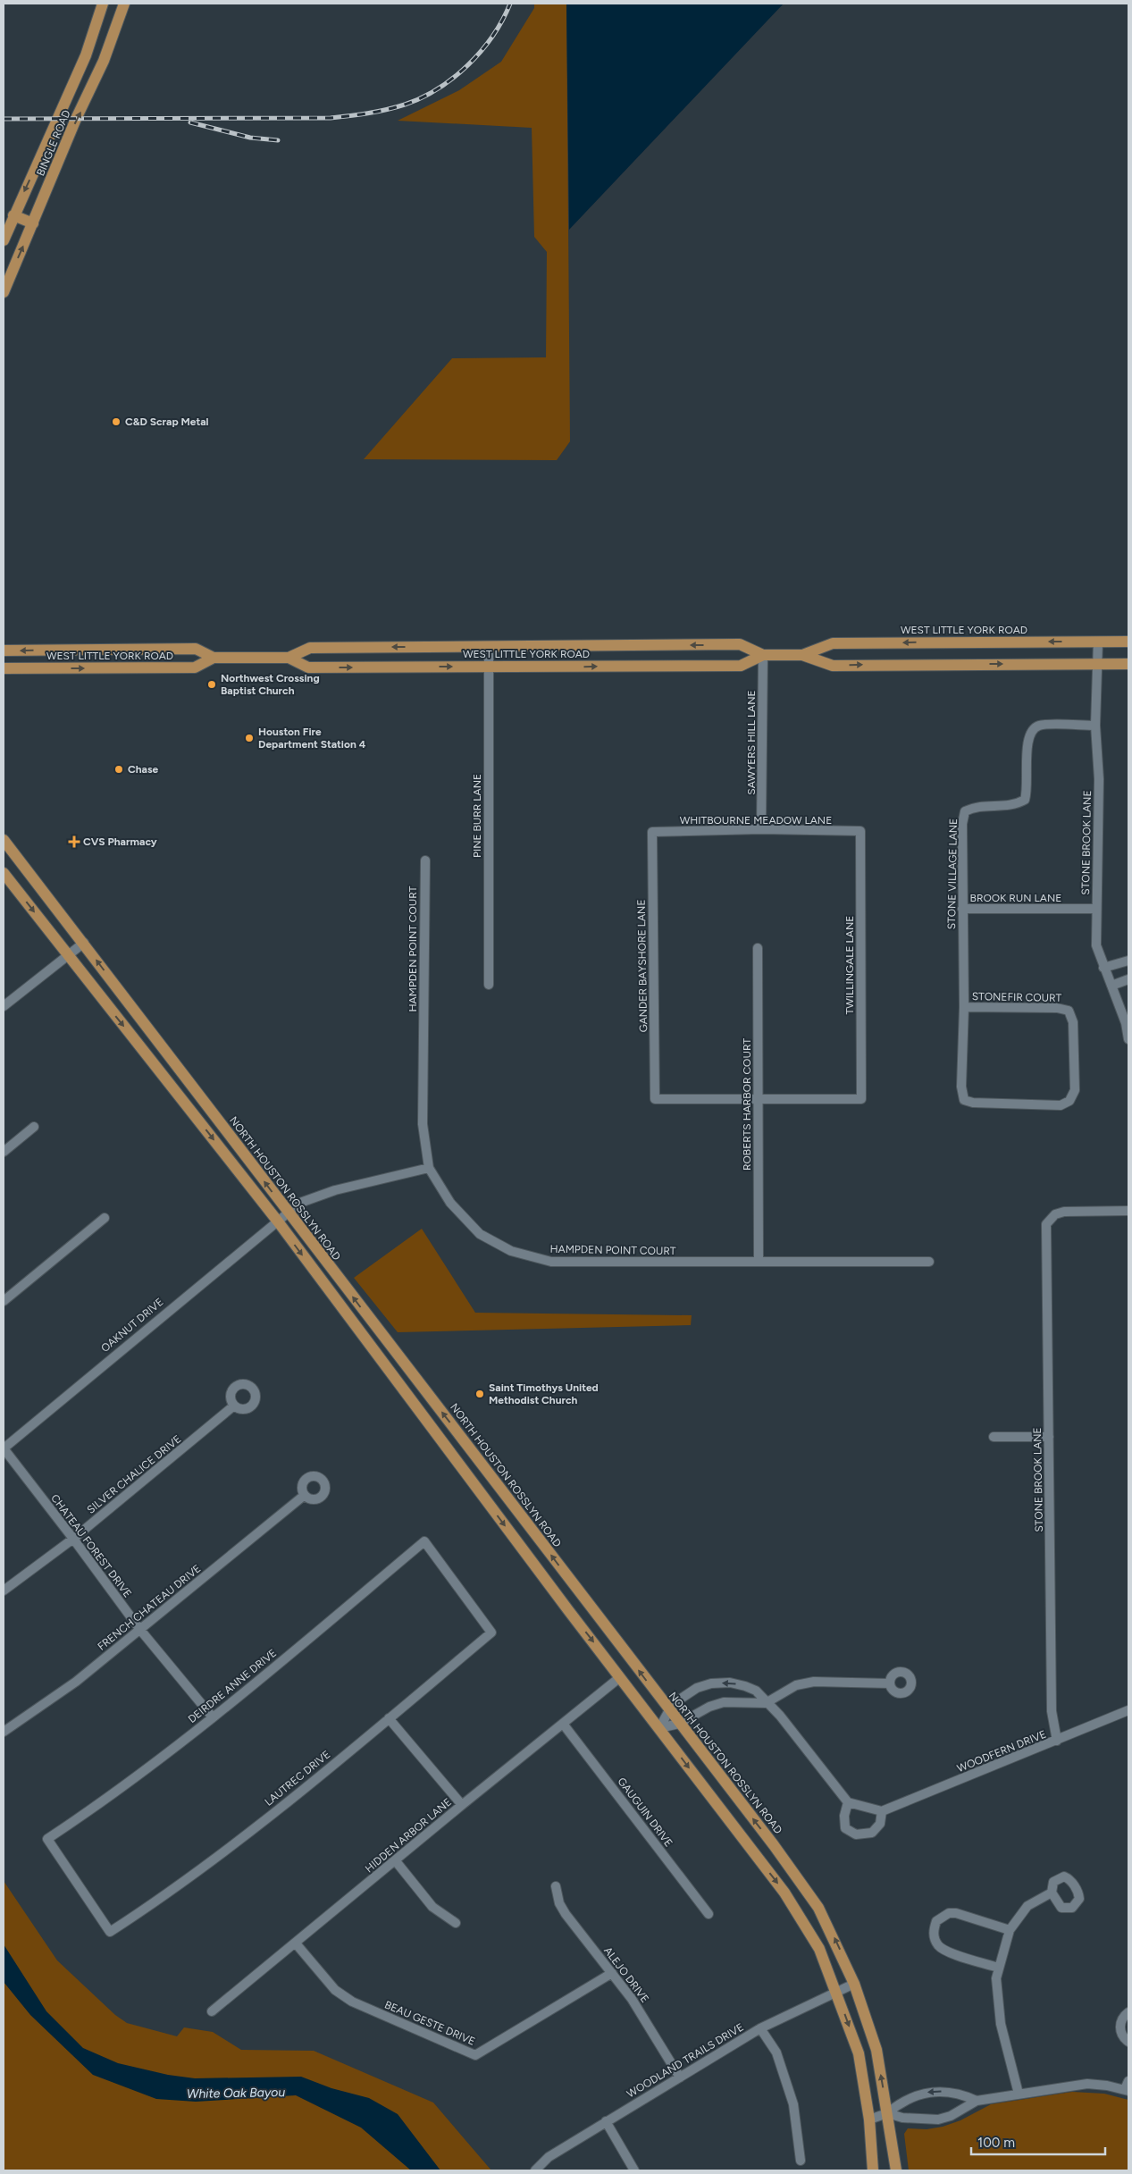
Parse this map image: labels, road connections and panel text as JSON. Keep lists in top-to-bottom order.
{
  "streets": {
    "main road": ["BINGLE ROAD", "WEST LITTLE YORK ROAD", "NORTH HOUSTON ROSSLYN ROAD"],
    "street": [
      "SAWYERS HILL LANE",
      "PINE BURR LANE",
      "WHITBOURNE MEADOW LANE",
      "STONE BROOK LANE",
      "STONE VILLAGE LANE",
      "BROOK RUN LANE",
      "HAMPDEN POINT COURT",
      "TWILLINGALE LANE",
      "GANDER BAYSHORE LANE",
      "STONEFIR COURT",
      "ROBERTS HARBOR COURT",
      "OAKNUT DRIVE",
      "SILVER CHALICE DRIVE",
      "CHATEAU FOREST DRIVE",
      "FRENCH CHATEAU DRIVE",
      "DEIRDRE ANNE DRIVE",
      "WOODFERN DRIVE",
      "LAUTREC DRIVE",
      "GAUGUIN DRIVE",
      "HIDDEN ARBOR LANE",
      "ALEJO DRIVE",
      "BEAU GESTE DRIVE",
      "WOODLAND TRAILS DRIVE"
    ]
  },
  "crossings": [
    ["WEST LITTLE YORK ROAD", "SAWYERS HILL LANE"],
    ["WEST LITTLE YORK ROAD", "PINE BURR LANE"],
    ["WEST LITTLE YORK ROAD", "STONE BROOK LANE"],
    ["SAWYERS HILL LANE", "WHITBOURNE MEADOW LANE"],
    ["WHITBOURNE MEADOW LANE", "TWILLINGALE LANE"],
    ["WHITBOURNE MEADOW LANE", "GANDER BAYSHORE LANE"],
    ["STONE BROOK LANE", "STONE VILLAGE LANE"],
    ["STONE BROOK LANE", "BROOK RUN LANE"],
    ["STONE BROOK LANE", "WOODFERN DRIVE"],
    ["STONE VILLAGE LANE", "BROOK RUN LANE"],
    ["STONE VILLAGE LANE", "STONEFIR COURT"],
    ["HAMPDEN POINT COURT", "ROBERTS HARBOR COURT"],
    ["HAMPDEN POINT COURT", "OAKNUT DRIVE"],
    ["TWILLINGALE LANE", "GANDER BAYSHORE LANE"],
    ["TWILLINGALE LANE", "ROBERTS HARBOR COURT"],
    ["GANDER BAYSHORE LANE", "ROBERTS HARBOR COURT"],
    ["NORTH HOUSTON ROSSLYN ROAD", "OAKNUT DRIVE"],
    ["NORTH HOUSTON ROSSLYN ROAD", "WOODLAND TRAILS DRIVE"],
    ["OAKNUT DRIVE", "CHATEAU FOREST DRIVE"],
    ["SILVER CHALICE DRIVE", "CHATEAU FOREST DRIVE"],
    ["CHATEAU FOREST DRIVE", "FRENCH CHATEAU DRIVE"],
    ["CHATEAU FOREST DRIVE", "DEIRDRE ANNE DRIVE"],
    ["DEIRDRE ANNE DRIVE", "LAUTREC DRIVE"],
    ["GAUGUIN DRIVE", "HIDDEN ARBOR LANE"],
    ["HIDDEN ARBOR LANE", "BEAU GESTE DRIVE"],
    ["ALEJO DRIVE", "BEAU GESTE DRIVE"],
    ["ALEJO DRIVE", "WOODLAND TRAILS DRIVE"]
  ],
  "water": ["White Oak Bayou"],
  "places": {
    "other": [
      "C&D Scrap Metal",
      "Northwest Crossing Baptist Church",
      "Houston Fire Department Station 4",
      "Chase",
      "Saint Timothys United Methodist Church"
    ],
    "health": ["CVS Pharmacy"]
  },
  "scale_bar": "100 m"
}
